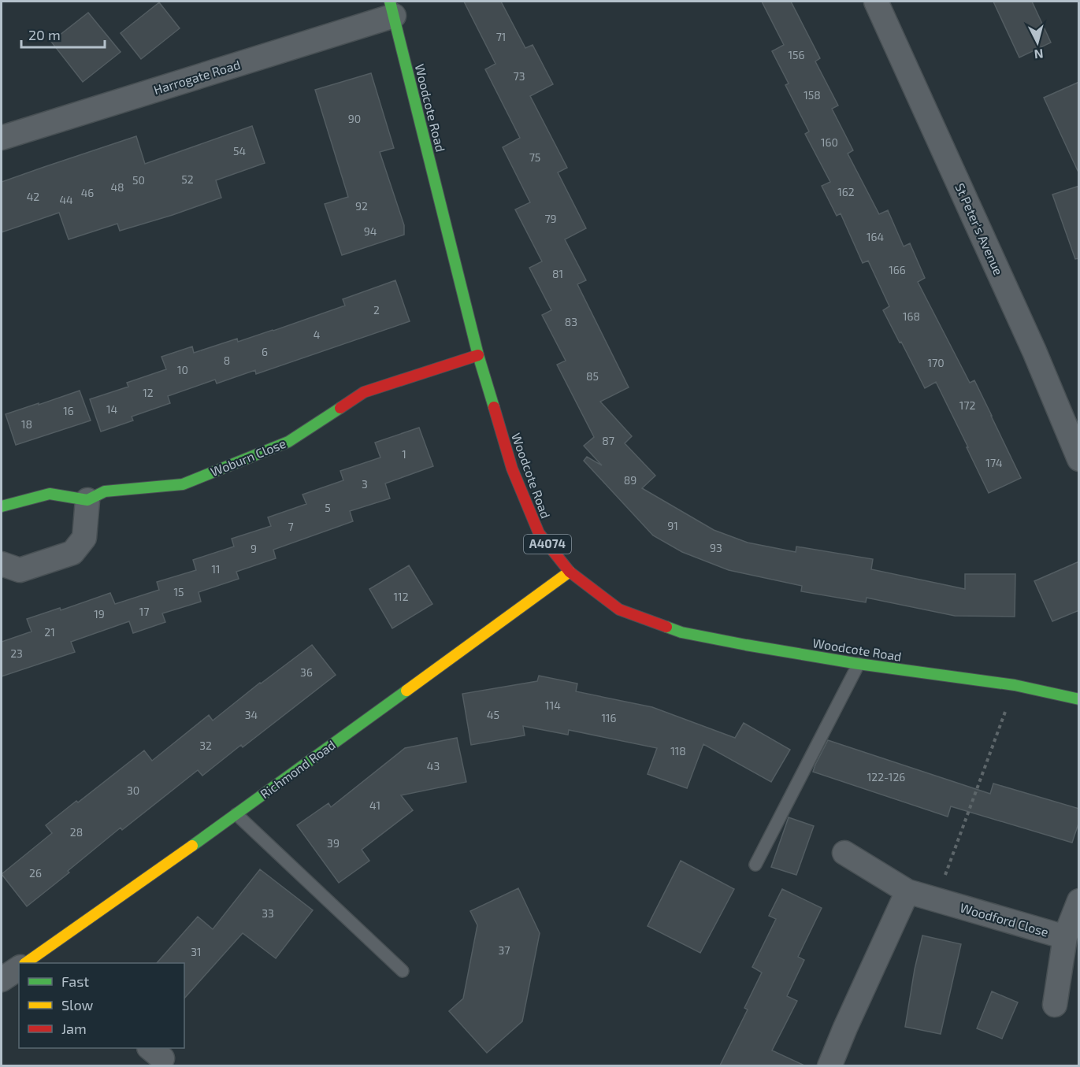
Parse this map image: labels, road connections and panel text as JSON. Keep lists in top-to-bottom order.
{
  "streets": {
    "street": [
      "Harrogate Road",
      "Woodcote Road",
      "St Peter's Avenue",
      "Woburn Close",
      "A4074",
      "Richmond Road",
      "Woodford Close"
    ]
  },
  "crossings": [
    ["Harrogate Road", "Woodcote Road"],
    ["Woodcote Road", "Woburn Close"],
    ["Woodcote Road", "Richmond Road"]
  ],
  "house_numbers": [
    "71",
    "156",
    "73",
    "158",
    "90",
    "160",
    "54",
    "75",
    "52",
    "50",
    "48",
    "162",
    "46",
    "42",
    "44",
    "92",
    "79",
    "94",
    "164",
    "166",
    "81",
    "2",
    "168",
    "83",
    "4",
    "6",
    "8",
    "170",
    "10",
    "85",
    "12",
    "172",
    "14",
    "16",
    "18",
    "87",
    "1",
    "174",
    "89",
    "3",
    "5",
    "91",
    "7",
    "93",
    "9",
    "11",
    "15",
    "112",
    "17",
    "19",
    "21",
    "23",
    "36",
    "114",
    "34",
    "45",
    "116",
    "32",
    "118",
    "43",
    "122-126",
    "30",
    "41",
    "28",
    "39",
    "26",
    "33",
    "37",
    "31"
  ],
  "legend": ["Fast", "Slow", "Jam"],
  "scale_bar": "20 m",
  "north": "bottom"
}
